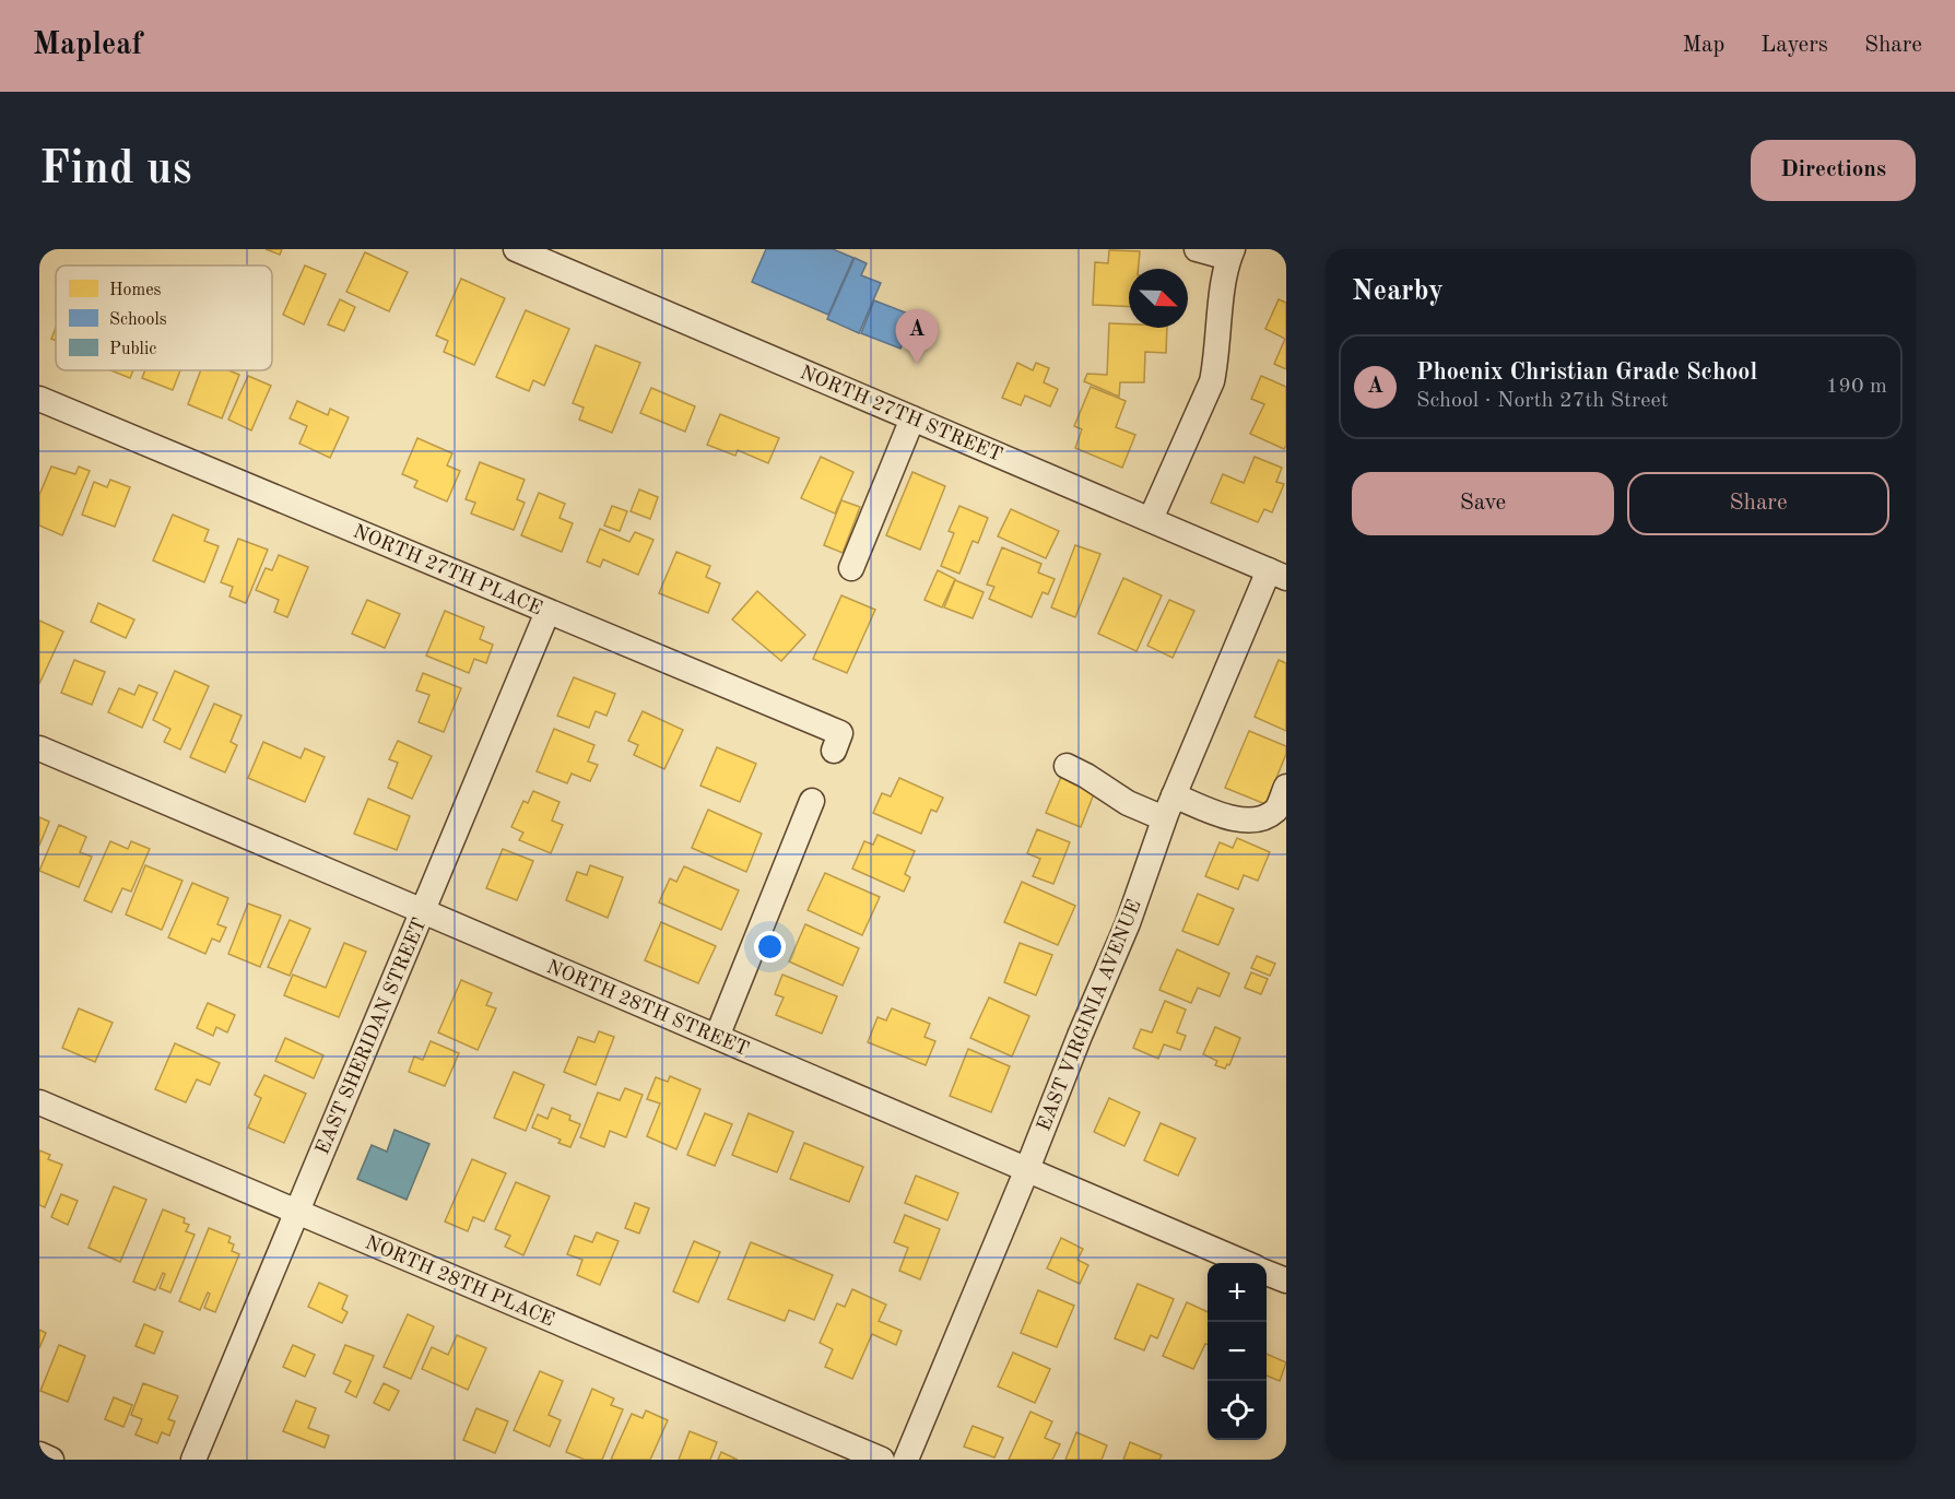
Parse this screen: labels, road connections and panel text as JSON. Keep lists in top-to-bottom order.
{
  "streets": {
    "street": [
      "NORTH 27TH STREET",
      "NORTH 27TH PLACE",
      "NORTH 28TH STREET",
      "EAST VIRGINIA AVENUE",
      "EAST SHERIDAN STREET",
      "NORTH 28TH PLACE"
    ]
  },
  "crossings": [
    ["NORTH 27TH STREET", "EAST VIRGINIA AVENUE"],
    ["NORTH 27TH PLACE", "EAST SHERIDAN STREET"],
    ["NORTH 28TH STREET", "EAST VIRGINIA AVENUE"],
    ["NORTH 28TH STREET", "EAST SHERIDAN STREET"],
    ["EAST SHERIDAN STREET", "NORTH 28TH PLACE"]
  ],
  "legend": ["Homes", "Schools", "Public"],
  "north": "bottom right",
  "page": {
    "header": "Mapleaf",
    "nav": ["Map", "Layers", "Share"],
    "buttons": [
      "Directions",
      ["Save", "Share"]
    ],
    "title": "Find us",
    "heading": "Nearby",
    "pins": "A",
    "list": [
      {
        "mark": "A",
        "name": "Phoenix Christian Grade School",
        "note": "School · North 27th Street",
        "value": "190 m"
      }
    ],
    "map_buttons": ["+", "−"]
  }
}
